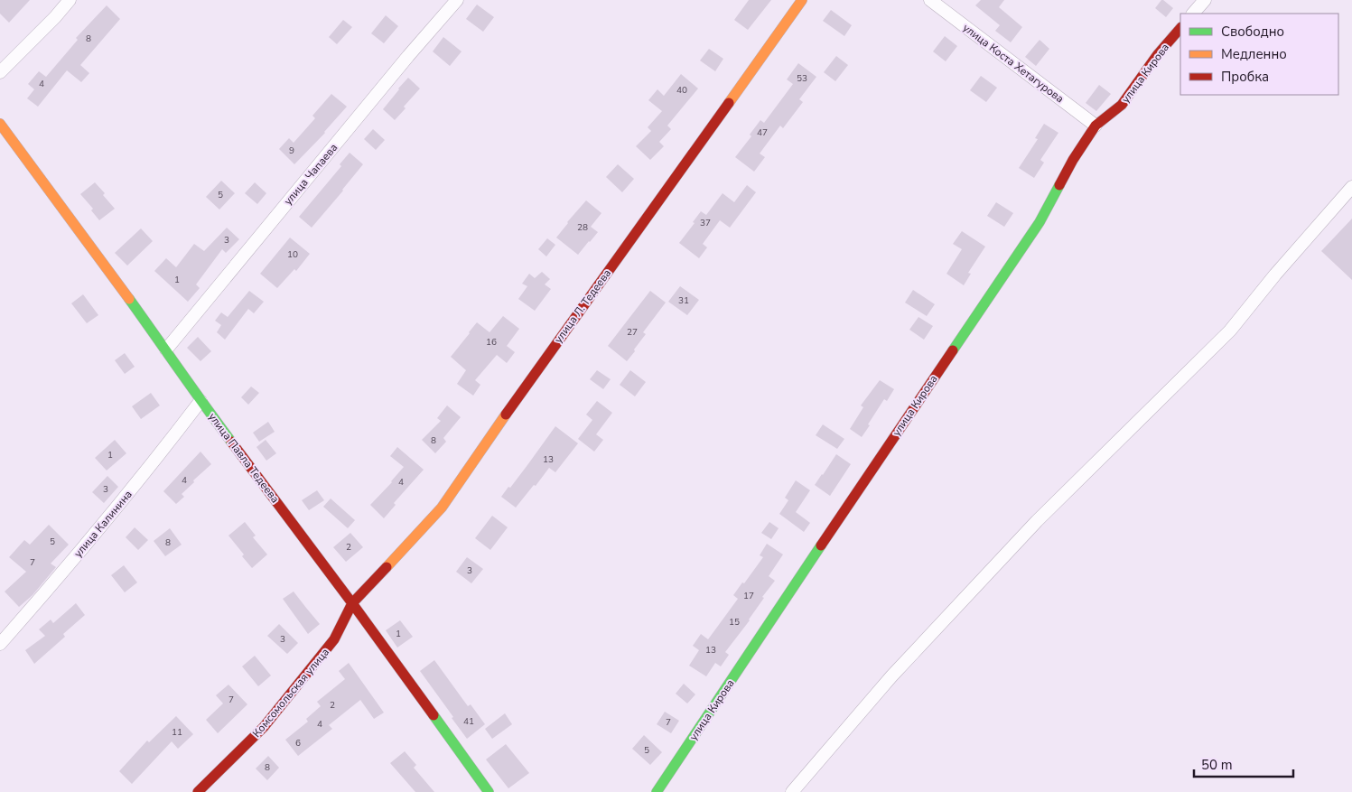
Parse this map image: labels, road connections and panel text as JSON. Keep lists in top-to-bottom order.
{
  "streets": {
    "street": [
      "улица Коста Хетагурова",
      "улица Кирова",
      "улица Чапаева",
      "улица Л. Тедеева",
      "улица Павла Тедеева",
      "улица Калинина",
      "Комсомольская улица"
    ]
  },
  "crossings": [
    ["улица Коста Хетагурова", "улица Кирова"],
    ["улица Чапаева", "улица Павла Тедеева"],
    ["улица Л. Тедеева", "улица Павла Тедеева"],
    ["улица Л. Тедеева", "Комсомольская улица"],
    ["улица Павла Тедеева", "улица Калинина"],
    ["улица Павла Тедеева", "Комсомольская улица"]
  ],
  "house_numbers": [
    "8",
    "53",
    "4",
    "40",
    "47",
    "9",
    "5",
    "37",
    "28",
    "3",
    "10",
    "1",
    "31",
    "27",
    "16",
    "8",
    "1",
    "13",
    "4",
    "4",
    "3",
    "5",
    "8",
    "2",
    "7",
    "3",
    "17",
    "15",
    "1",
    "3",
    "13",
    "7",
    "2",
    "41",
    "7",
    "4",
    "11",
    "6",
    "5",
    "8"
  ],
  "legend": ["Свободно", "Медленно", "Пробка"],
  "scale_bar": "50 m"
}
